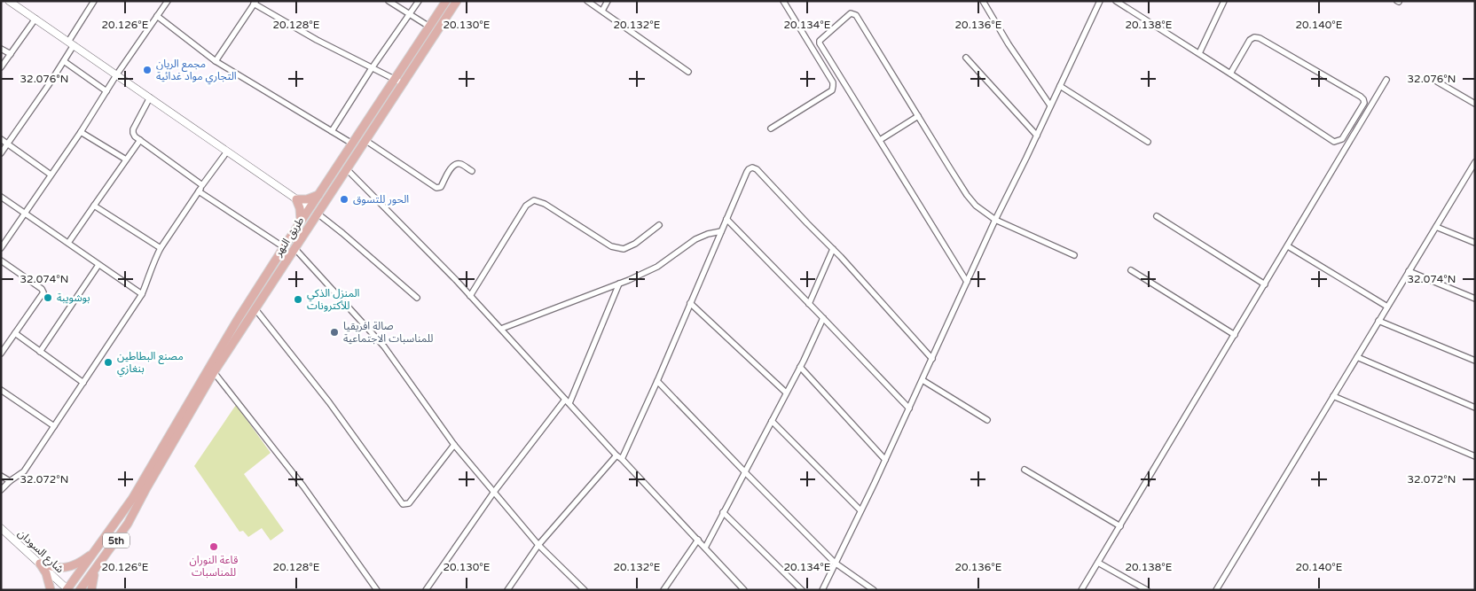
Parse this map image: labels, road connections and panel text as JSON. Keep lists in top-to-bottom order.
{
  "streets": {
    "main road": ["طريق النهر", "5th", "شارع السودان"]
  },
  "crossings": [
    ["طريق النهر", "5th"],
    ["5th", "شارع السودان"]
  ],
  "places": [
    "مجمع الريان التجاري مواد غدائية",
    "الحور للتسوق",
    "بوشويبة",
    "المنزل الذكي للأكترونات",
    "صالة افريقيا للمناسبات الاجتماعية",
    "مصنع البطاطين بنغازي",
    "قاعة النوران للمناسبات"
  ],
  "coordinates": [
    "20.126°E",
    "20.128°E",
    "20.130°E",
    "20.132°E",
    "20.134°E",
    "20.136°E",
    "20.138°E",
    "20.140°E",
    "32.076°N",
    "32.074°N",
    "32.072°N"
  ]
}
